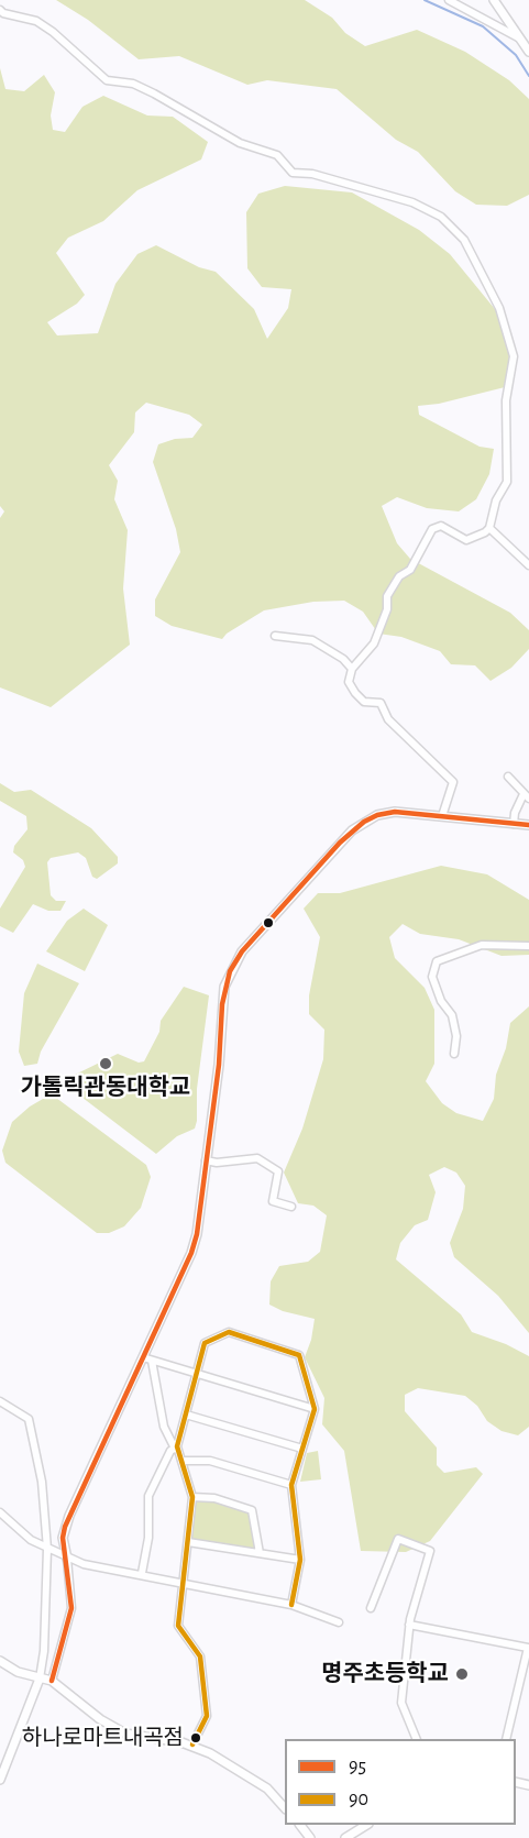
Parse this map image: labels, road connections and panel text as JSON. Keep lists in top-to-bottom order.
{
  "places": ["가톨릭관동대학교", "명주초등학교", "하나로마트내곡점"],
  "lines": ["transit line 95", "transit line 90"],
  "legend": ["95", "90"]
}
